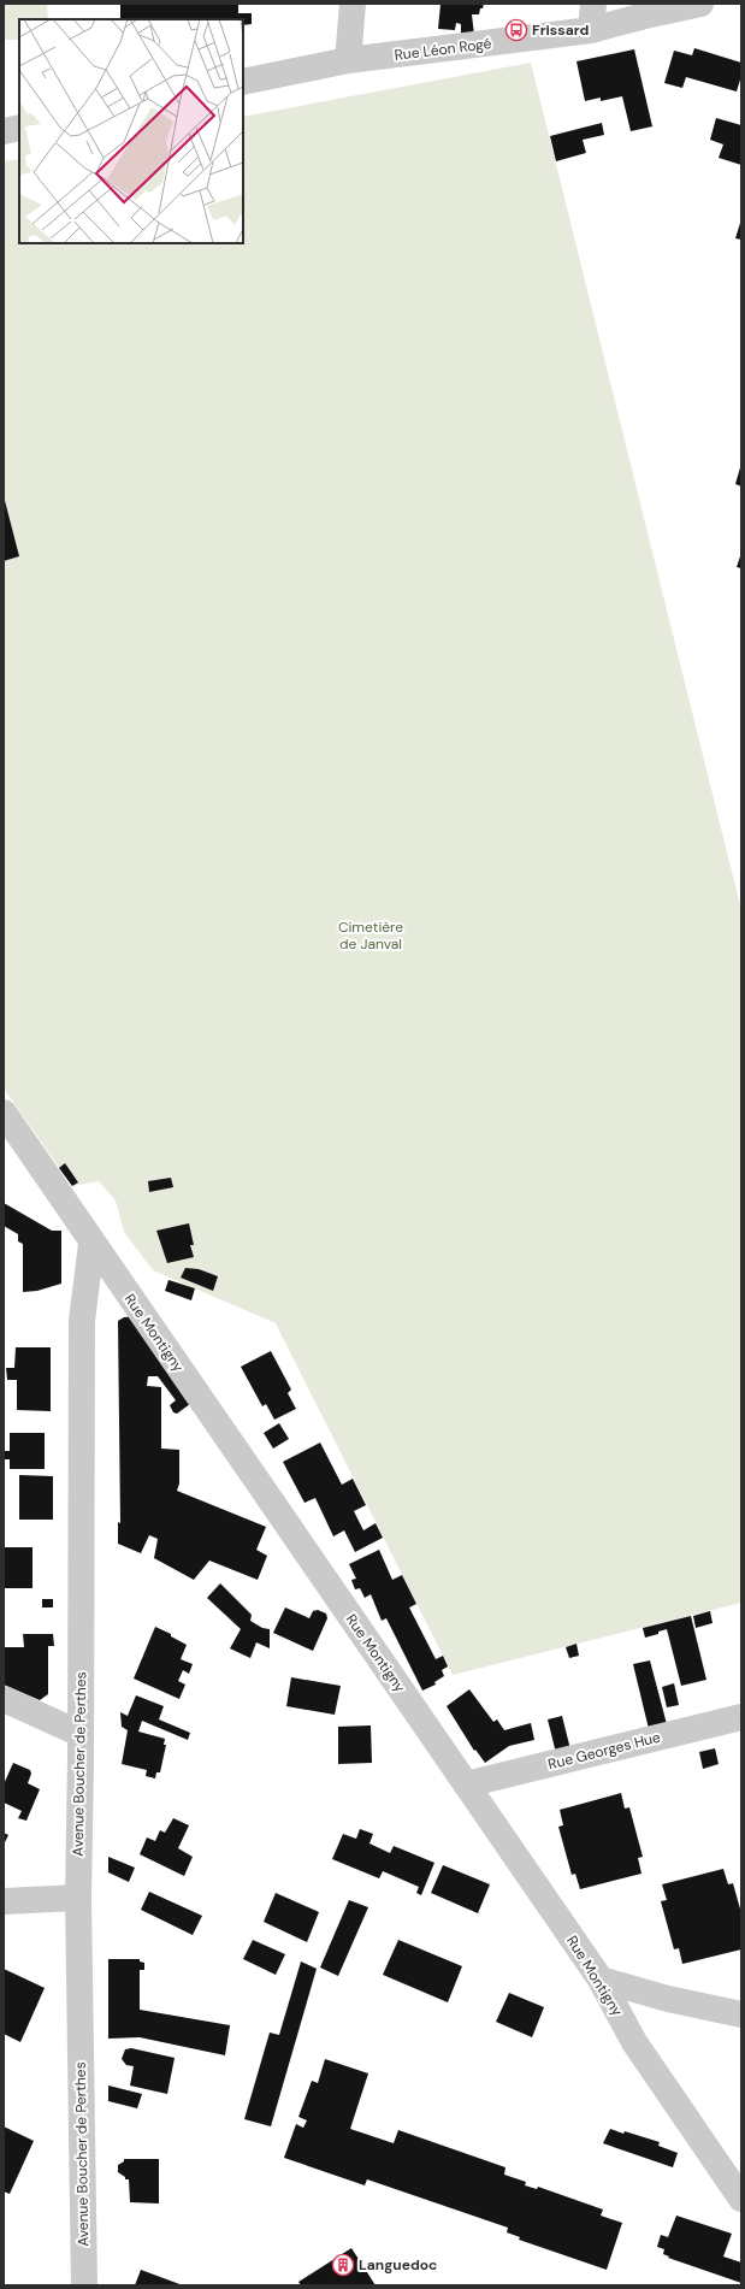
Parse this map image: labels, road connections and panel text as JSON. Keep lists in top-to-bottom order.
{
  "streets": {
    "street": [
      "Rue Léon Rogé",
      "Rue Montigny",
      "Rue Georges Hue",
      "Avenue Boucher de Perthes"
    ]
  },
  "crossings": [
    ["Rue Montigny", "Rue Georges Hue"],
    ["Rue Montigny", "Avenue Boucher de Perthes"]
  ],
  "parks": ["Cimetière de Janval"],
  "places": {
    "bus stop": ["Frissard"],
    "building": ["Languedoc"]
  }
}
